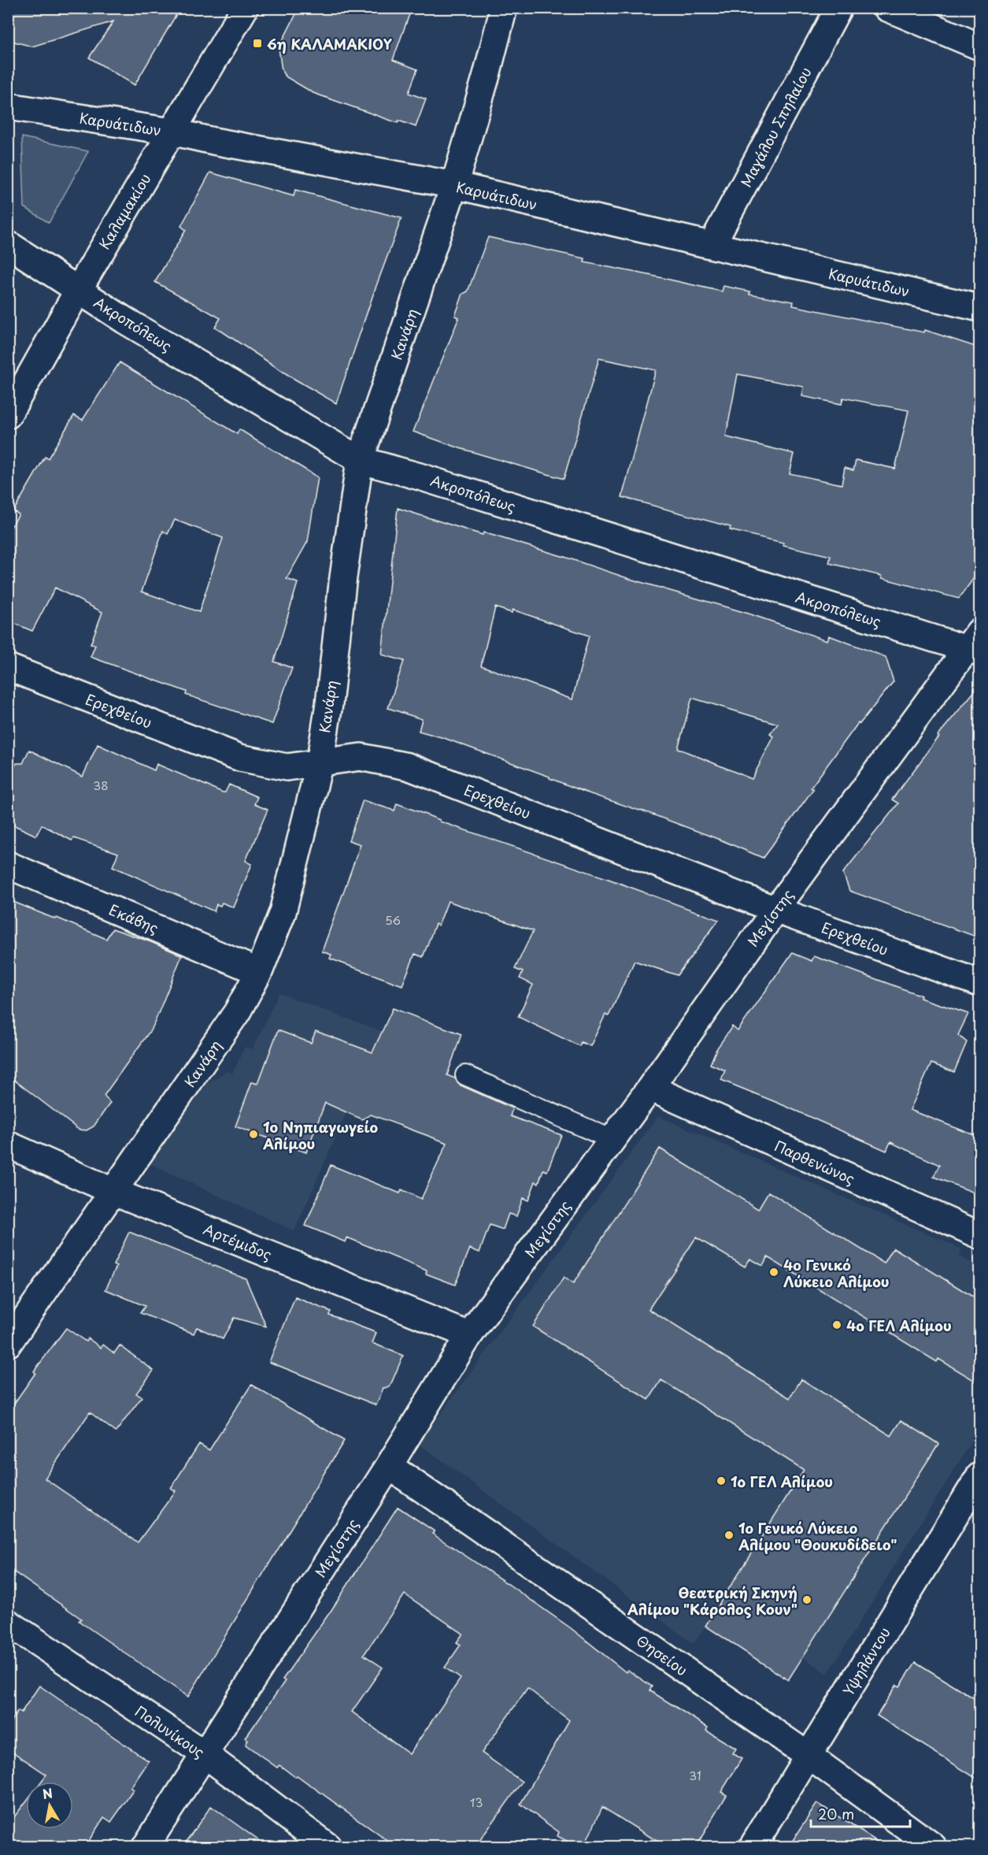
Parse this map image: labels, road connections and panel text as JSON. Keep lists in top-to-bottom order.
{
  "streets": {
    "street": [
      "Καρυάτιδων",
      "Μαγάλου Σπηλαίου",
      "Καλαμακίου",
      "Ακροπόλεως",
      "Κανάρη",
      "Ερεχθείου",
      "Μεγίστης",
      "Εκάβης",
      "Παρθενώνος",
      "Αρτέμιδος",
      "Θησείου",
      "Υψηλάντου",
      "Πολυνίκους"
    ]
  },
  "crossings": [
    ["Καρυάτιδων", "Μαγάλου Σπηλαίου"],
    ["Καρυάτιδων", "Καλαμακίου"],
    ["Καρυάτιδων", "Κανάρη"],
    ["Καλαμακίου", "Ακροπόλεως"],
    ["Ακροπόλεως", "Κανάρη"],
    ["Ακροπόλεως", "Μεγίστης"],
    ["Κανάρη", "Ερεχθείου"],
    ["Κανάρη", "Εκάβης"],
    ["Κανάρη", "Αρτέμιδος"],
    ["Ερεχθείου", "Μεγίστης"],
    ["Μεγίστης", "Παρθενώνος"],
    ["Μεγίστης", "Αρτέμιδος"],
    ["Μεγίστης", "Θησείου"],
    ["Μεγίστης", "Πολυνίκους"],
    ["Θησείου", "Υψηλάντου"]
  ],
  "places": {
    "transit": ["6η ΚΑΛΑΜΑΚΙΟΥ"],
    "other": [
      "1o Νηπιαγωγείο Αλίμου",
      "4ο Γενικό Λύκειο Αλίμου",
      "4ο ΓΕΛ Αλίμου",
      "1ο ΓΕΛ Αλίμου",
      "1ο Γενικό Λύκειο Αλίμου \"Θουκυδίδειο\"",
      "Θεατρική Σκηνή Αλίμου \"Κάρολος Κουν\""
    ]
  },
  "house_numbers": [
    "38",
    "56",
    "31",
    "13"
  ],
  "scale_bar": "20 m",
  "north": "top"
}
